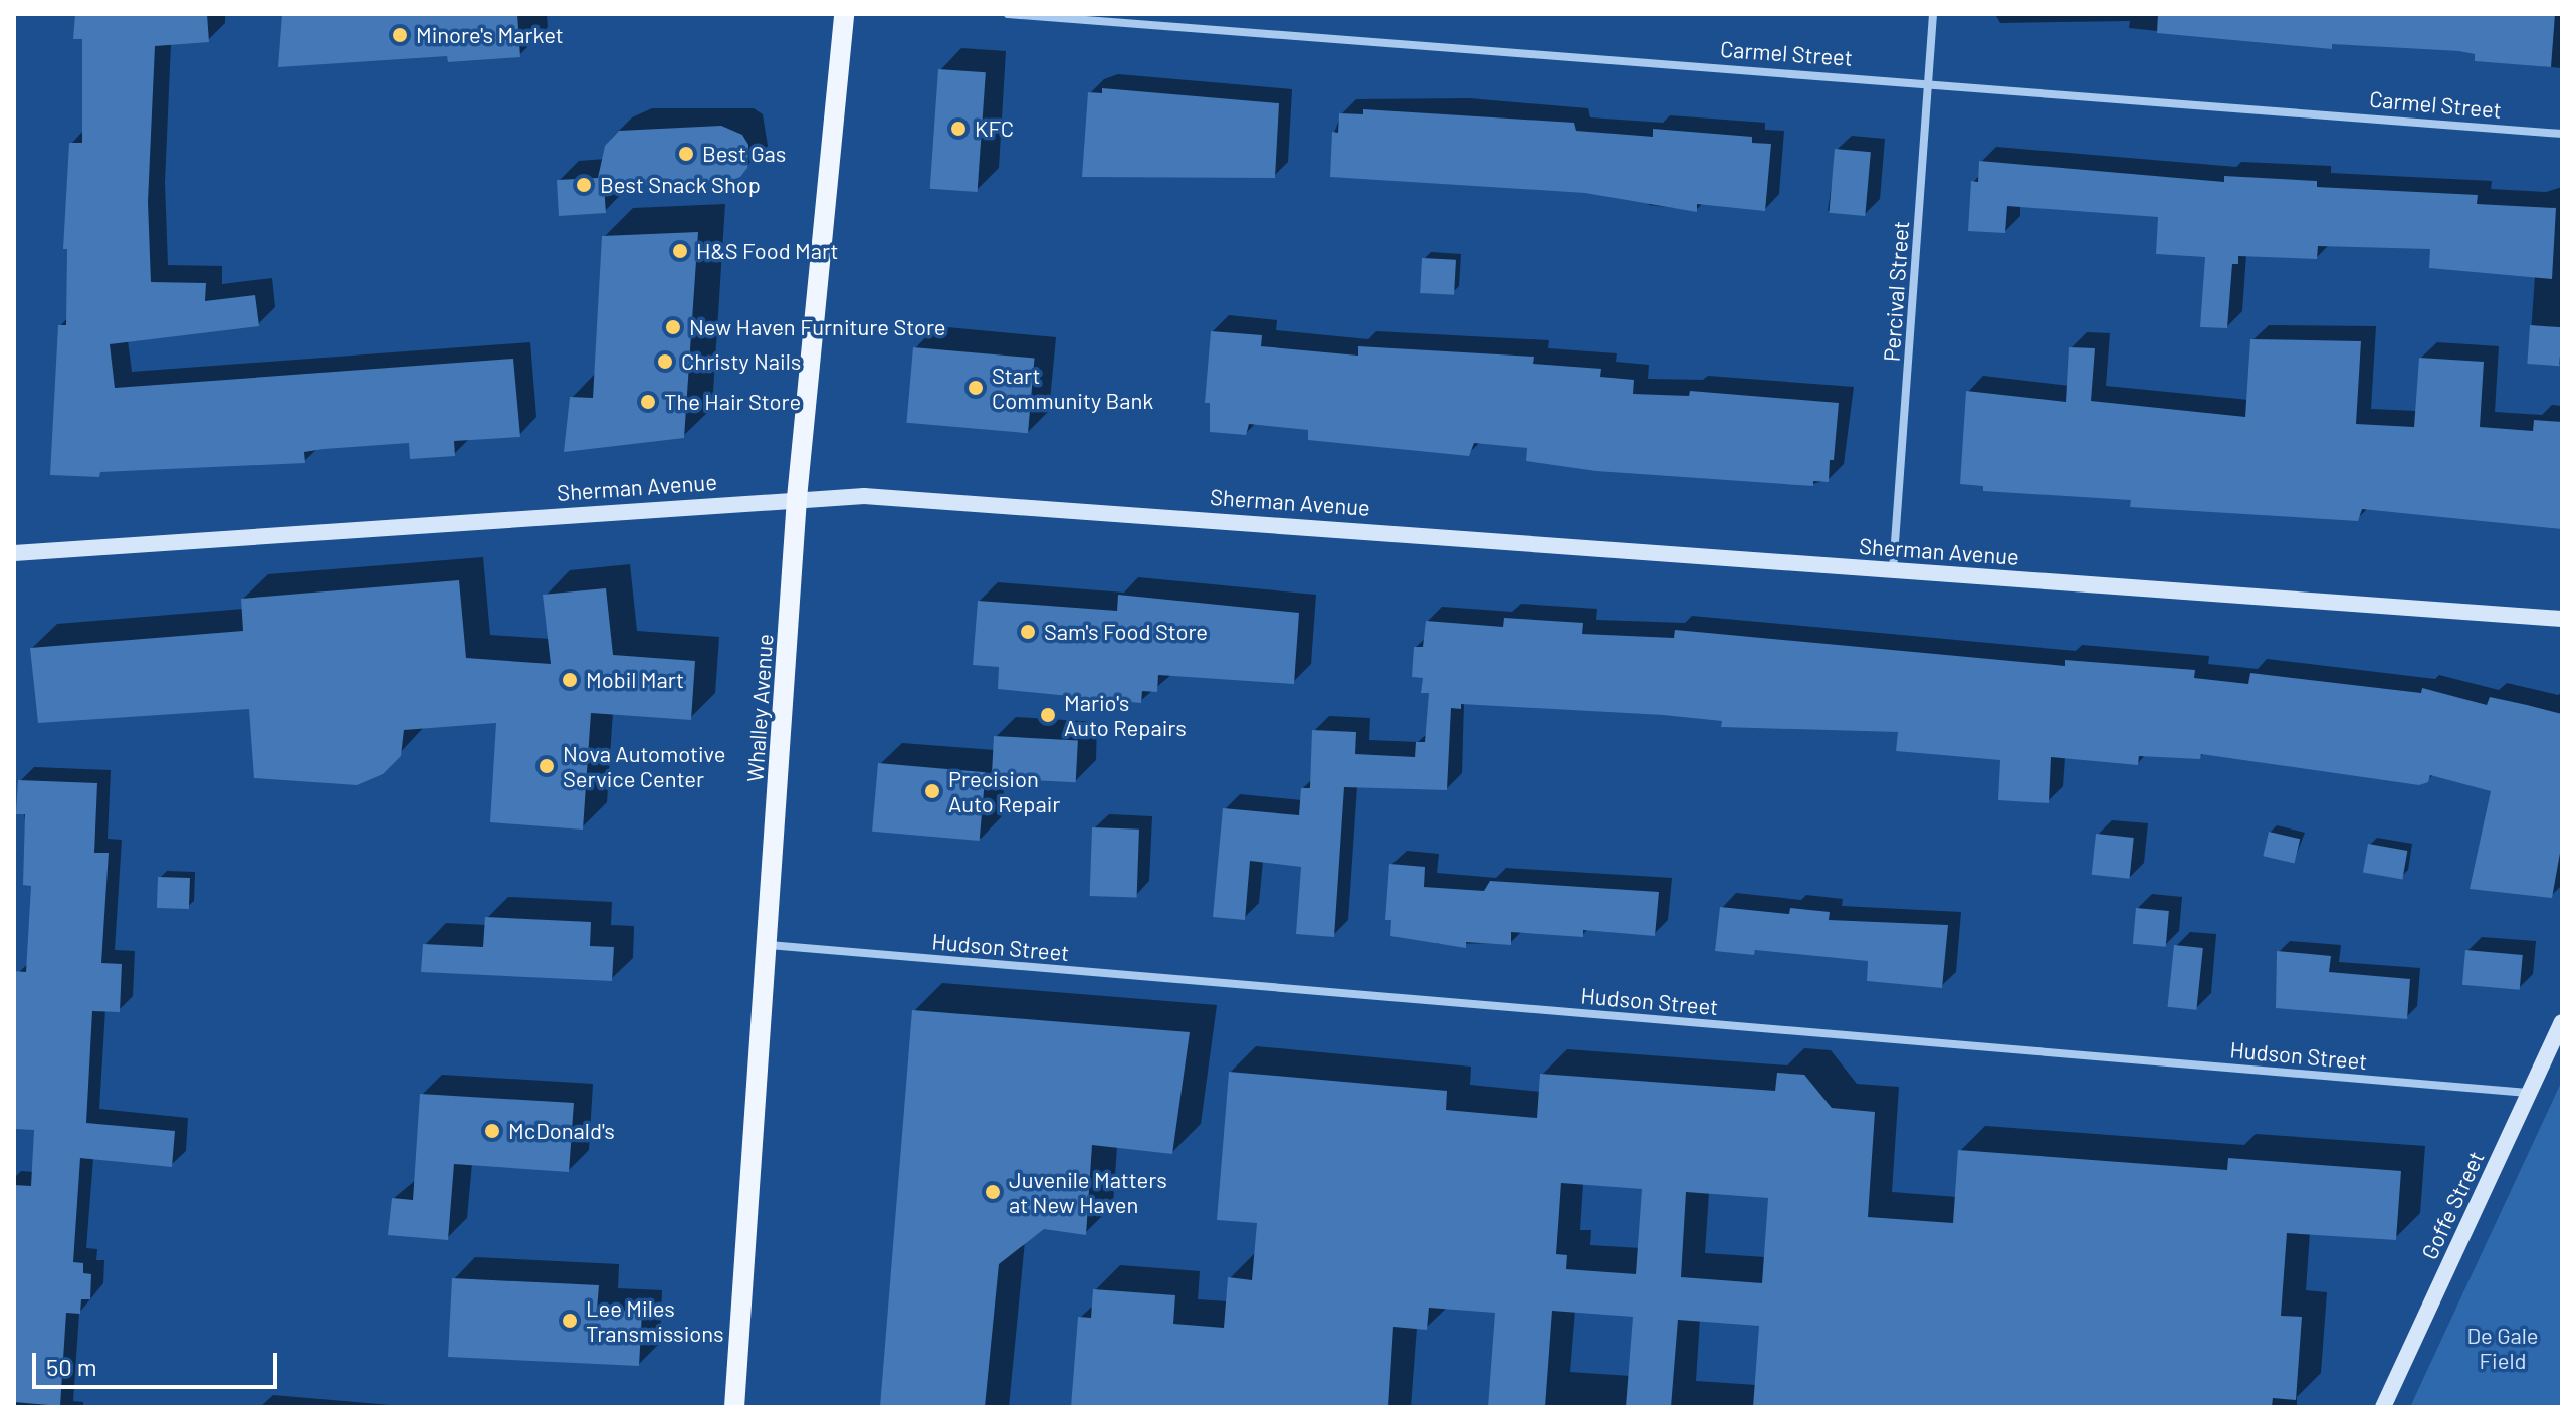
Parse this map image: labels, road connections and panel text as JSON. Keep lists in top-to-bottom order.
{
  "streets": {
    "main road": ["Sherman Avenue", "Whalley Avenue", "Goffe Street"],
    "street": ["Carmel Street", "Percival Street", "Hudson Street"]
  },
  "crossings": [
    ["Carmel Street", "Percival Street"],
    ["Percival Street", "Sherman Avenue"],
    ["Sherman Avenue", "Whalley Avenue"],
    ["Whalley Avenue", "Hudson Street"],
    ["Hudson Street", "Goffe Street"]
  ],
  "parks": ["De Gale Field"],
  "places": [
    "Minore's Market",
    "KFC",
    "Best Gas",
    "Best Snack Shop",
    "H&S Food Mart",
    "New Haven Furniture Store",
    "Christy Nails",
    "Start Community Bank",
    "The Hair Store",
    "Sam's Food Store",
    "Mobil Mart",
    "Mario's Auto Repairs",
    "Nova Automotive Service Center",
    "Precision Auto Repair",
    "McDonald's",
    "Juvenile Matters at New Haven",
    "Lee Miles Transmissions"
  ],
  "scale_bar": "50 m"
}
